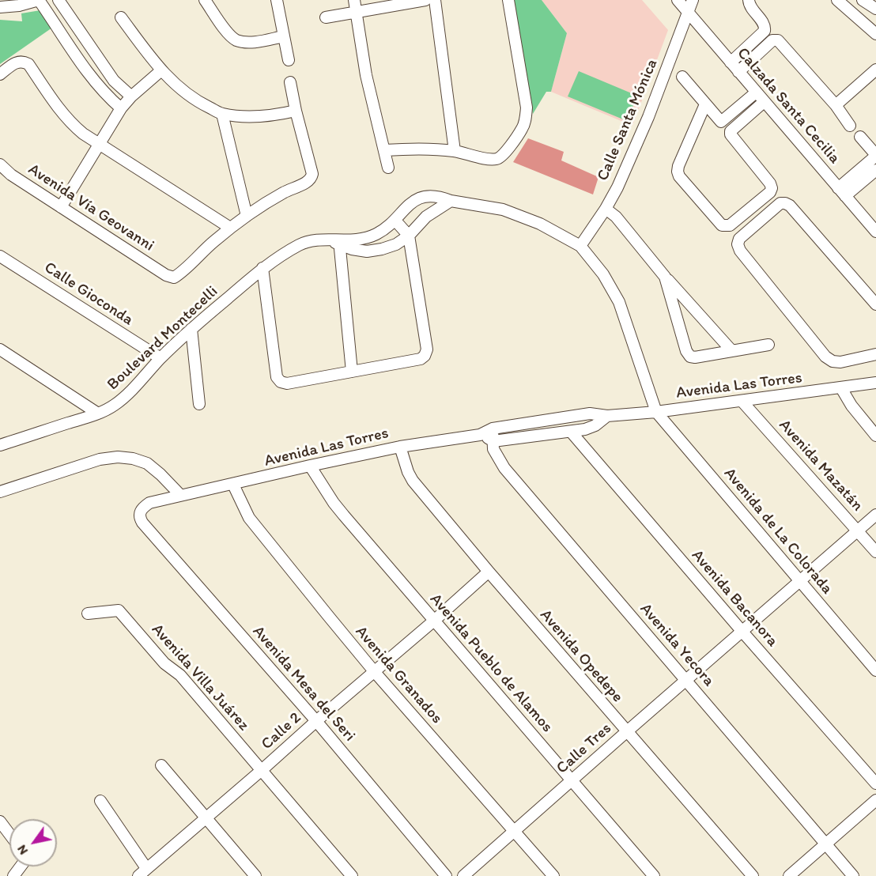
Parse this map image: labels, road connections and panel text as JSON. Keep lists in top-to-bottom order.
{
  "streets": {
    "street": [
      "Calzada Santa Cecilia",
      "Calle Santa Mónica",
      "Avenida Vía Geovanni",
      "Calle Gioconda",
      "Boulevard Montecelli",
      "Avenida Las Torres",
      "Avenida Mazatán",
      "Avenida de La Colorada",
      "Avenida Bacanora",
      "Avenida Yecora",
      "Avenida Opedepe",
      "Avenida Pueblo de Alamos",
      "Avenida Granados",
      "Avenida Villa Juárez",
      "Avenida Mesa del Seri",
      "Calle 2",
      "Calle Tres"
    ]
  },
  "crossings": [
    ["Calzada Santa Cecilia", "Calle Santa Mónica"],
    ["Calle Santa Mónica", "Boulevard Montecelli"],
    ["Calle Gioconda", "Boulevard Montecelli"],
    ["Avenida Las Torres", "Avenida Mazatán"],
    ["Avenida Las Torres", "Avenida de La Colorada"],
    ["Avenida Las Torres", "Avenida Bacanora"],
    ["Avenida Las Torres", "Avenida Yecora"],
    ["Avenida Las Torres", "Avenida Opedepe"],
    ["Avenida Las Torres", "Avenida Pueblo de Alamos"],
    ["Avenida Las Torres", "Avenida Granados"],
    ["Avenida Las Torres", "Avenida Mesa del Seri"],
    ["Avenida Mazatán", "Calle Tres"],
    ["Avenida de La Colorada", "Calle Tres"],
    ["Avenida Bacanora", "Calle Tres"],
    ["Avenida Yecora", "Calle Tres"],
    ["Avenida Opedepe", "Calle 2"],
    ["Avenida Opedepe", "Calle Tres"],
    ["Avenida Pueblo de Alamos", "Calle 2"],
    ["Avenida Pueblo de Alamos", "Calle Tres"],
    ["Avenida Granados", "Calle 2"],
    ["Avenida Granados", "Calle Tres"],
    ["Avenida Villa Juárez", "Calle 2"],
    ["Avenida Mesa del Seri", "Calle 2"]
  ],
  "north": "bottom left"
}
